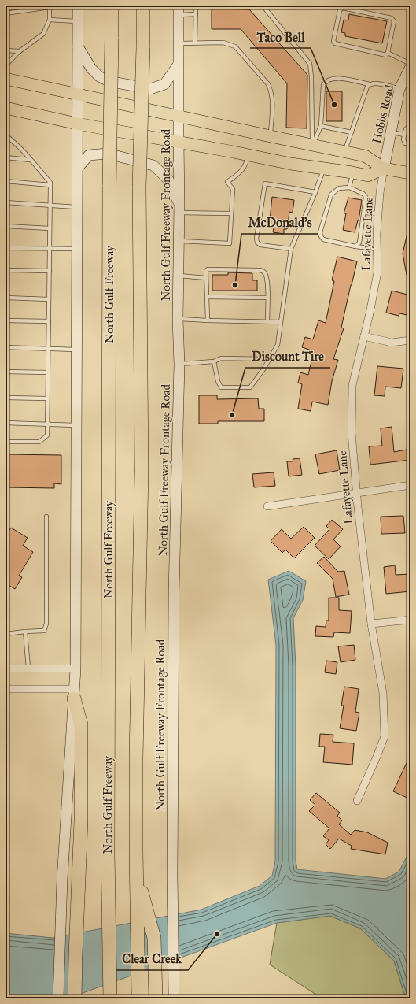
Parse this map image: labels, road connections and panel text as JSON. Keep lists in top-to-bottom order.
{
  "streets": {
    "highway": ["North Gulf Freeway"],
    "main road": ["Hobbs Road", "North Gulf Freeway Frontage Road"],
    "street": ["Lafayette Lane"]
  },
  "crossings": [
    ["Hobbs Road", "Lafayette Lane"]
  ],
  "places": [
    "Taco Bell",
    "McDonald's",
    "Discount Tire",
    "Clear Creek"
  ]
}
